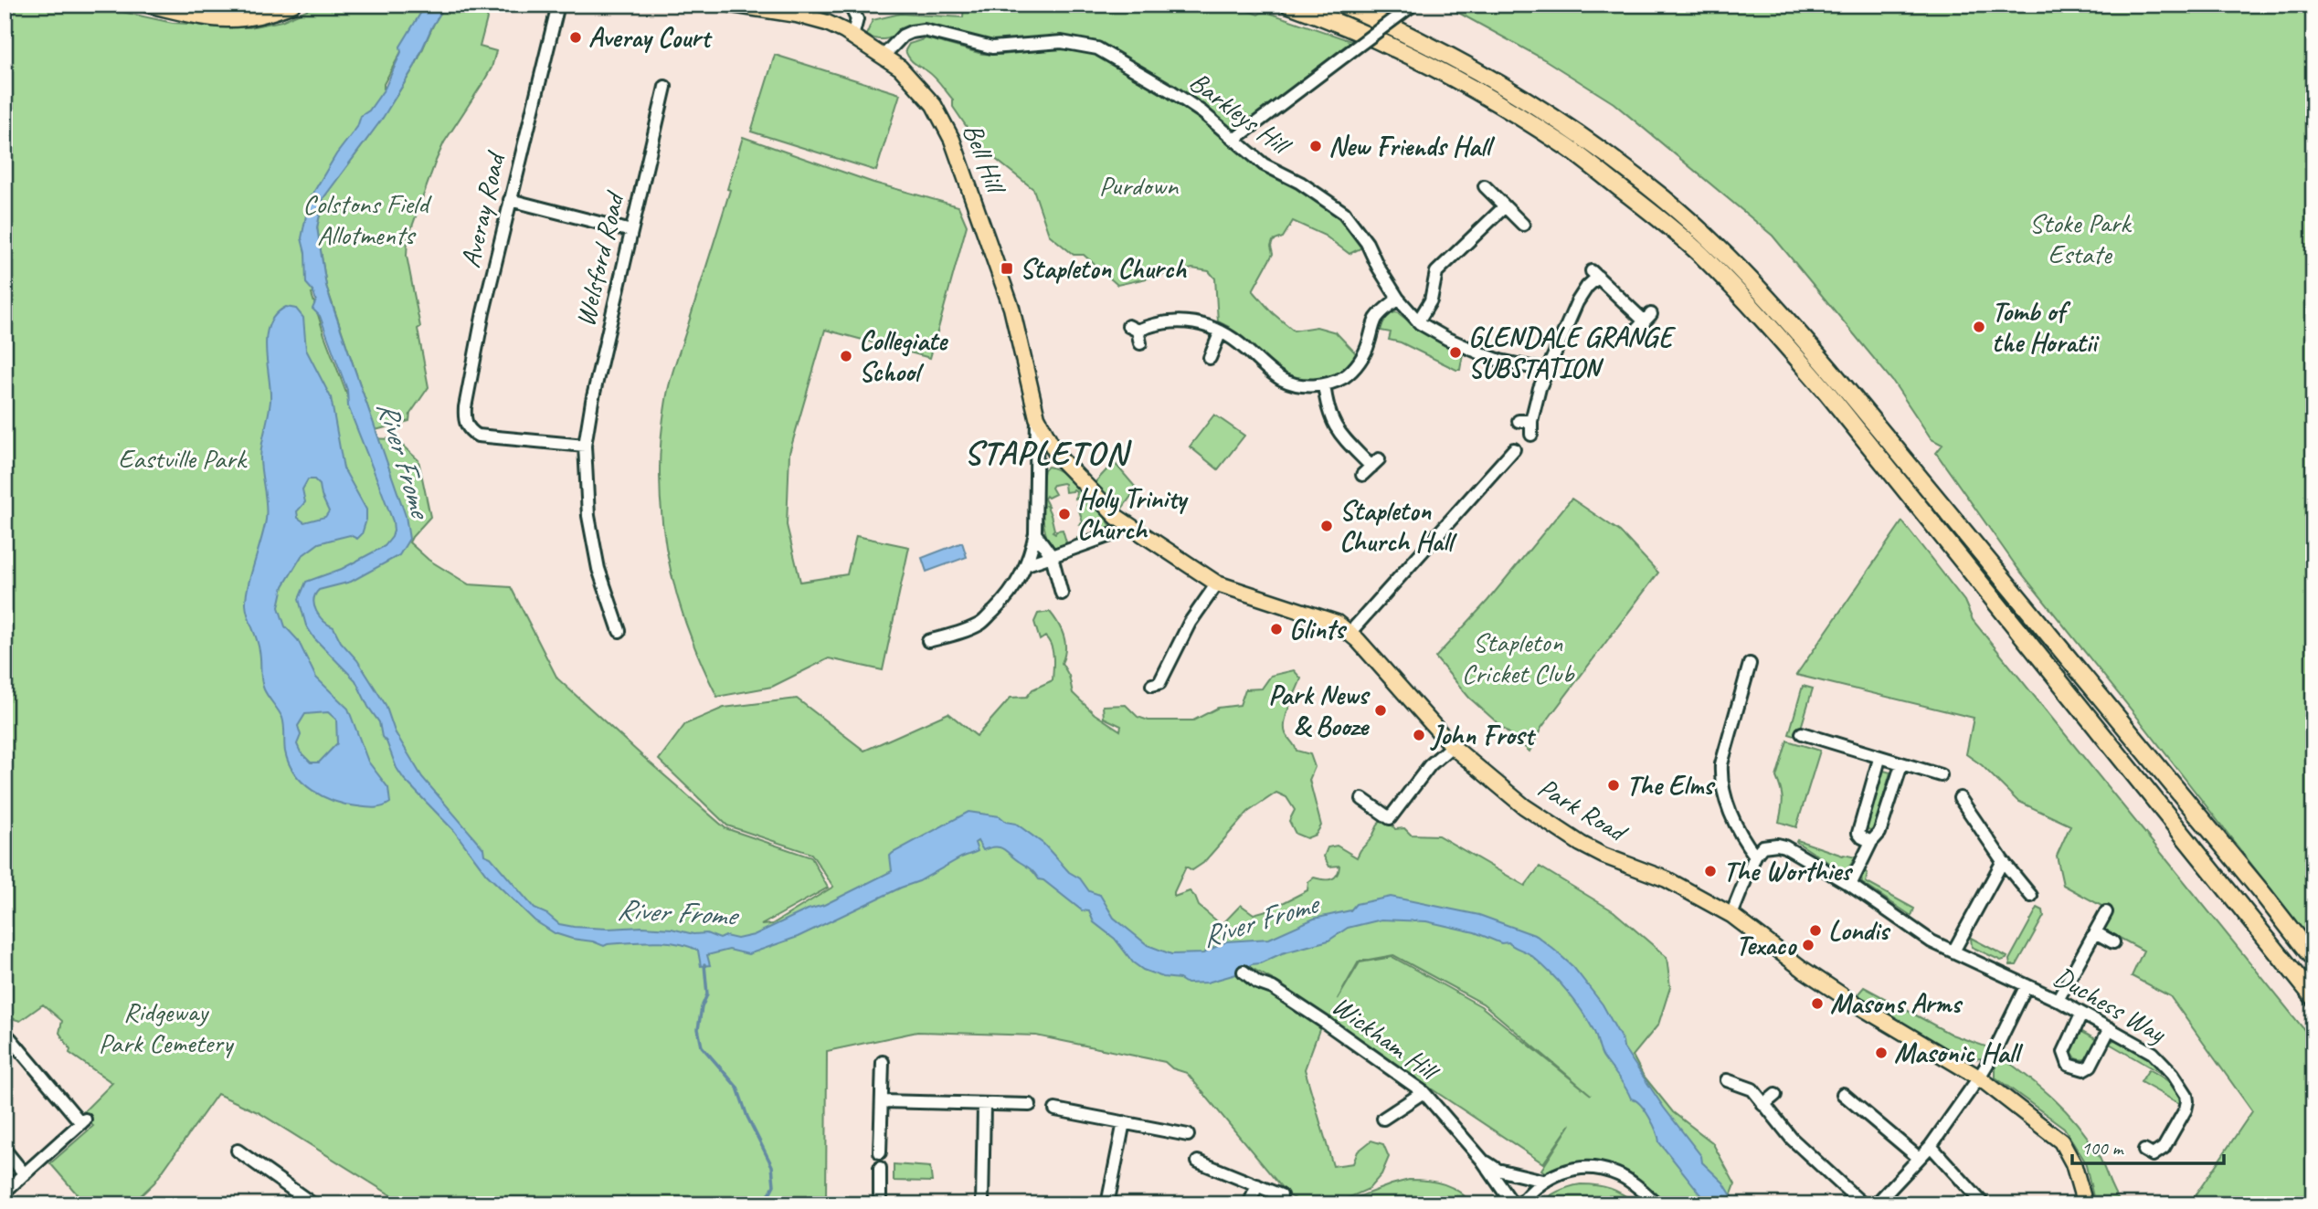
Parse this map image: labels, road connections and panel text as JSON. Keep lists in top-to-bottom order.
{
  "streets": {
    "main road": ["Bell Hill", "Park Road"],
    "street": [
      "Barkleys Hill",
      "Averay Road",
      "Welsford Road",
      "Duchess Way",
      "Wickham Hill"
    ]
  },
  "crossings": [
    ["Barkleys Hill", "Bell Hill"],
    ["Bell Hill", "Park Road"],
    ["Averay Road", "Welsford Road"],
    ["Park Road", "Duchess Way"]
  ],
  "districts": ["STAPLETON"],
  "water": ["River Frome"],
  "parks": [
    "Purdown",
    "Colstons Field Allotments",
    "Stoke Park Estate",
    "Eastville Park",
    "Stapleton Cricket Club",
    "Ridgeway Park Cemetery"
  ],
  "places": {
    "other": [
      "Averay Court",
      "New Friends Hall",
      "Tomb of the Horatii",
      "GLENDALE GRANGE SUBSTATION",
      "Collegiate School",
      "Holy Trinity Church",
      "Stapleton Church Hall",
      "Glints",
      "Park News & Booze",
      "John Frost",
      "The Elms",
      "The Worthies",
      "Londis",
      "Texaco",
      "Masons Arms",
      "Masonic Hall"
    ],
    "transit": ["Stapleton Church"]
  },
  "scale_bar": "100 m"
}
